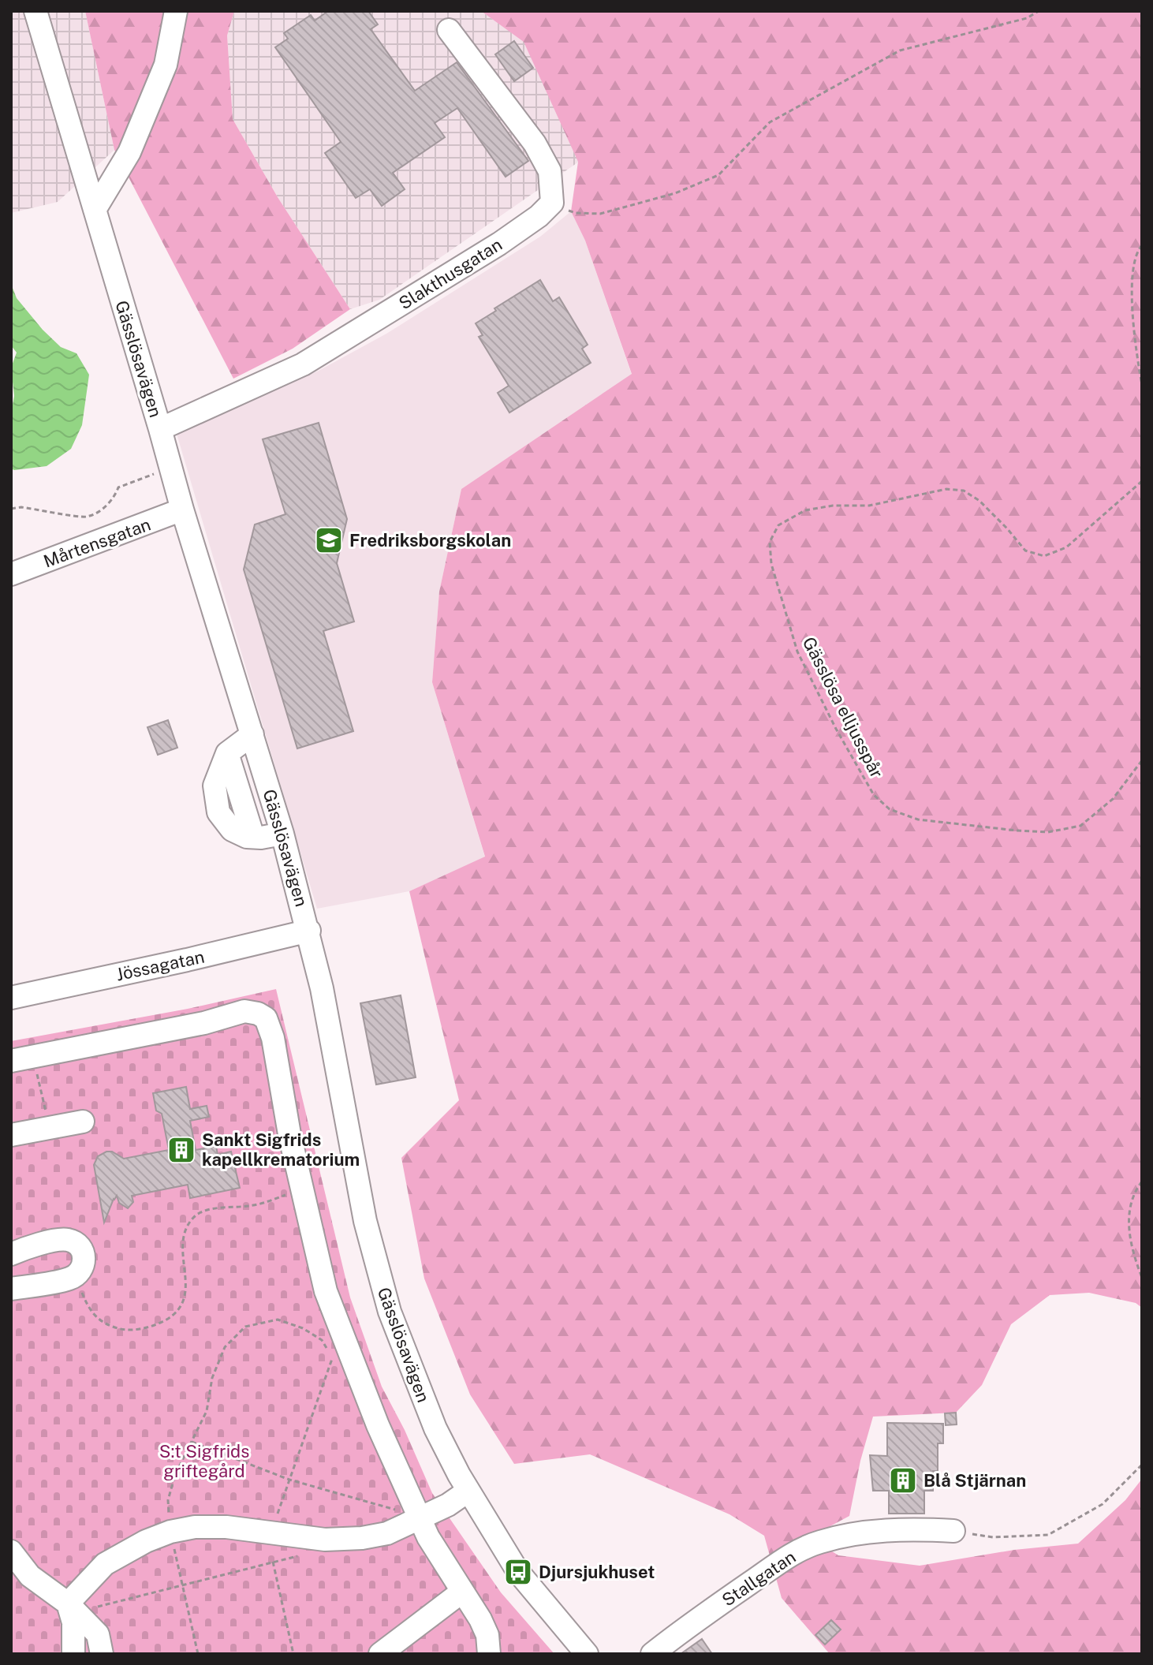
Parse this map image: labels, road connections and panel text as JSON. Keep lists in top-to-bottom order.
{
  "streets": {
    "street": [
      "Slakthusgatan",
      "Gässlösavägen",
      "Mårtensgatan",
      "Jössagatan",
      "Stallgatan"
    ],
    "path": ["Gässlösa elljusspår"]
  },
  "crossings": [
    ["Slakthusgatan", "Gässlösavägen"],
    ["Gässlösavägen", "Mårtensgatan"],
    ["Gässlösavägen", "Jössagatan"]
  ],
  "parks": ["S:t Sigfrids griftegård"],
  "places": {
    "school or university": ["Fredriksborgskolan"],
    "building": ["Sankt Sigfrids kapellkrematorium", "Blå Stjärnan"],
    "bus stop": ["Djursjukhuset"]
  }
}
